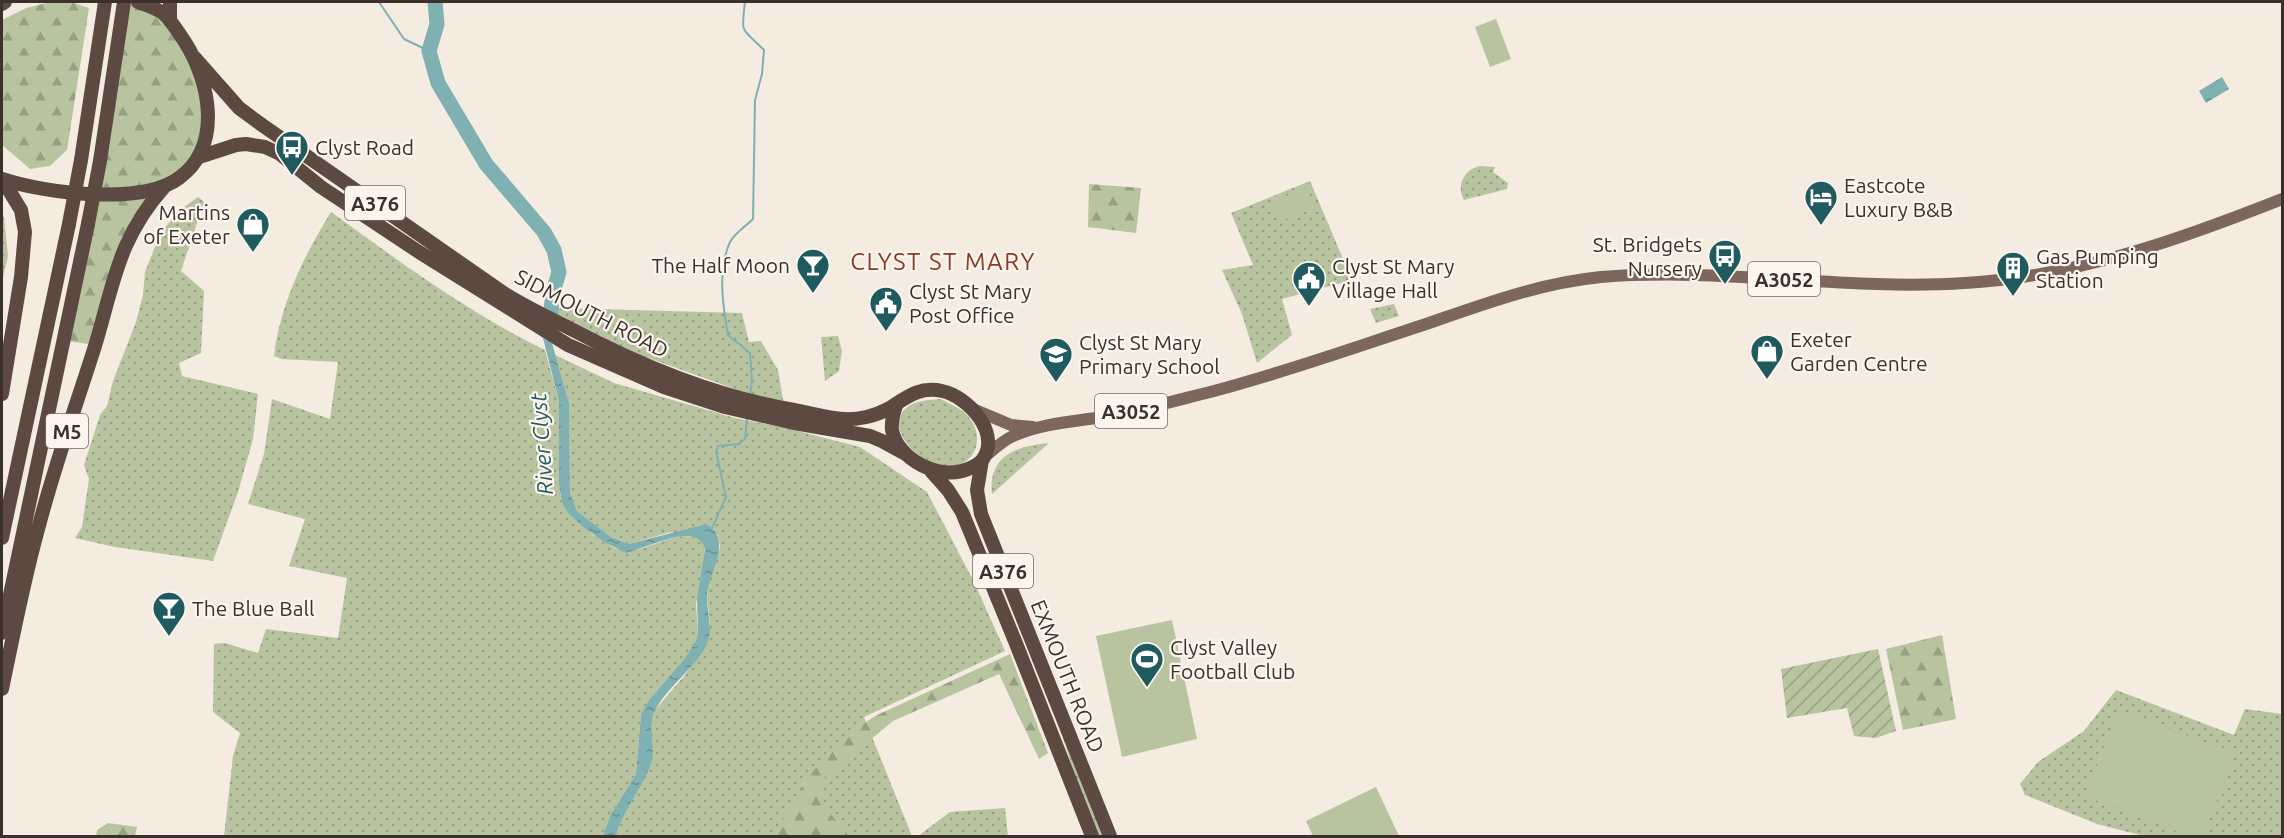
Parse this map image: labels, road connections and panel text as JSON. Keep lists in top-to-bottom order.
{
  "streets": {
    "highway": [
      "A376",
      "SIDMOUTH ROAD",
      "M5",
      "EXMOUTH ROAD"
    ],
    "main road": ["A3052"]
  },
  "crossings": [
    ["A376", "A3052"],
    ["A376", "SIDMOUTH ROAD"],
    ["A376", "EXMOUTH ROAD"],
    ["A3052", "SIDMOUTH ROAD"],
    ["A3052", "EXMOUTH ROAD"],
    ["SIDMOUTH ROAD", "EXMOUTH ROAD"]
  ],
  "districts": ["CLYST ST MARY"],
  "water": ["River Clyst"],
  "places": {
    "bus stop": ["Clyst Road", "St. Bridgets Nursery"],
    "hotel": ["Eastcote Luxury B&B"],
    "shop": ["Martins of Exeter", "Exeter Garden Centre"],
    "bar": ["The Half Moon", "The Blue Ball"],
    "building": ["Gas Pumping Station"],
    "public building": ["Clyst St Mary Village Hall", "Clyst St Mary Post Office"],
    "school or university": ["Clyst St Mary Primary School"],
    "sports": ["Clyst Valley Football Club"]
  }
}
